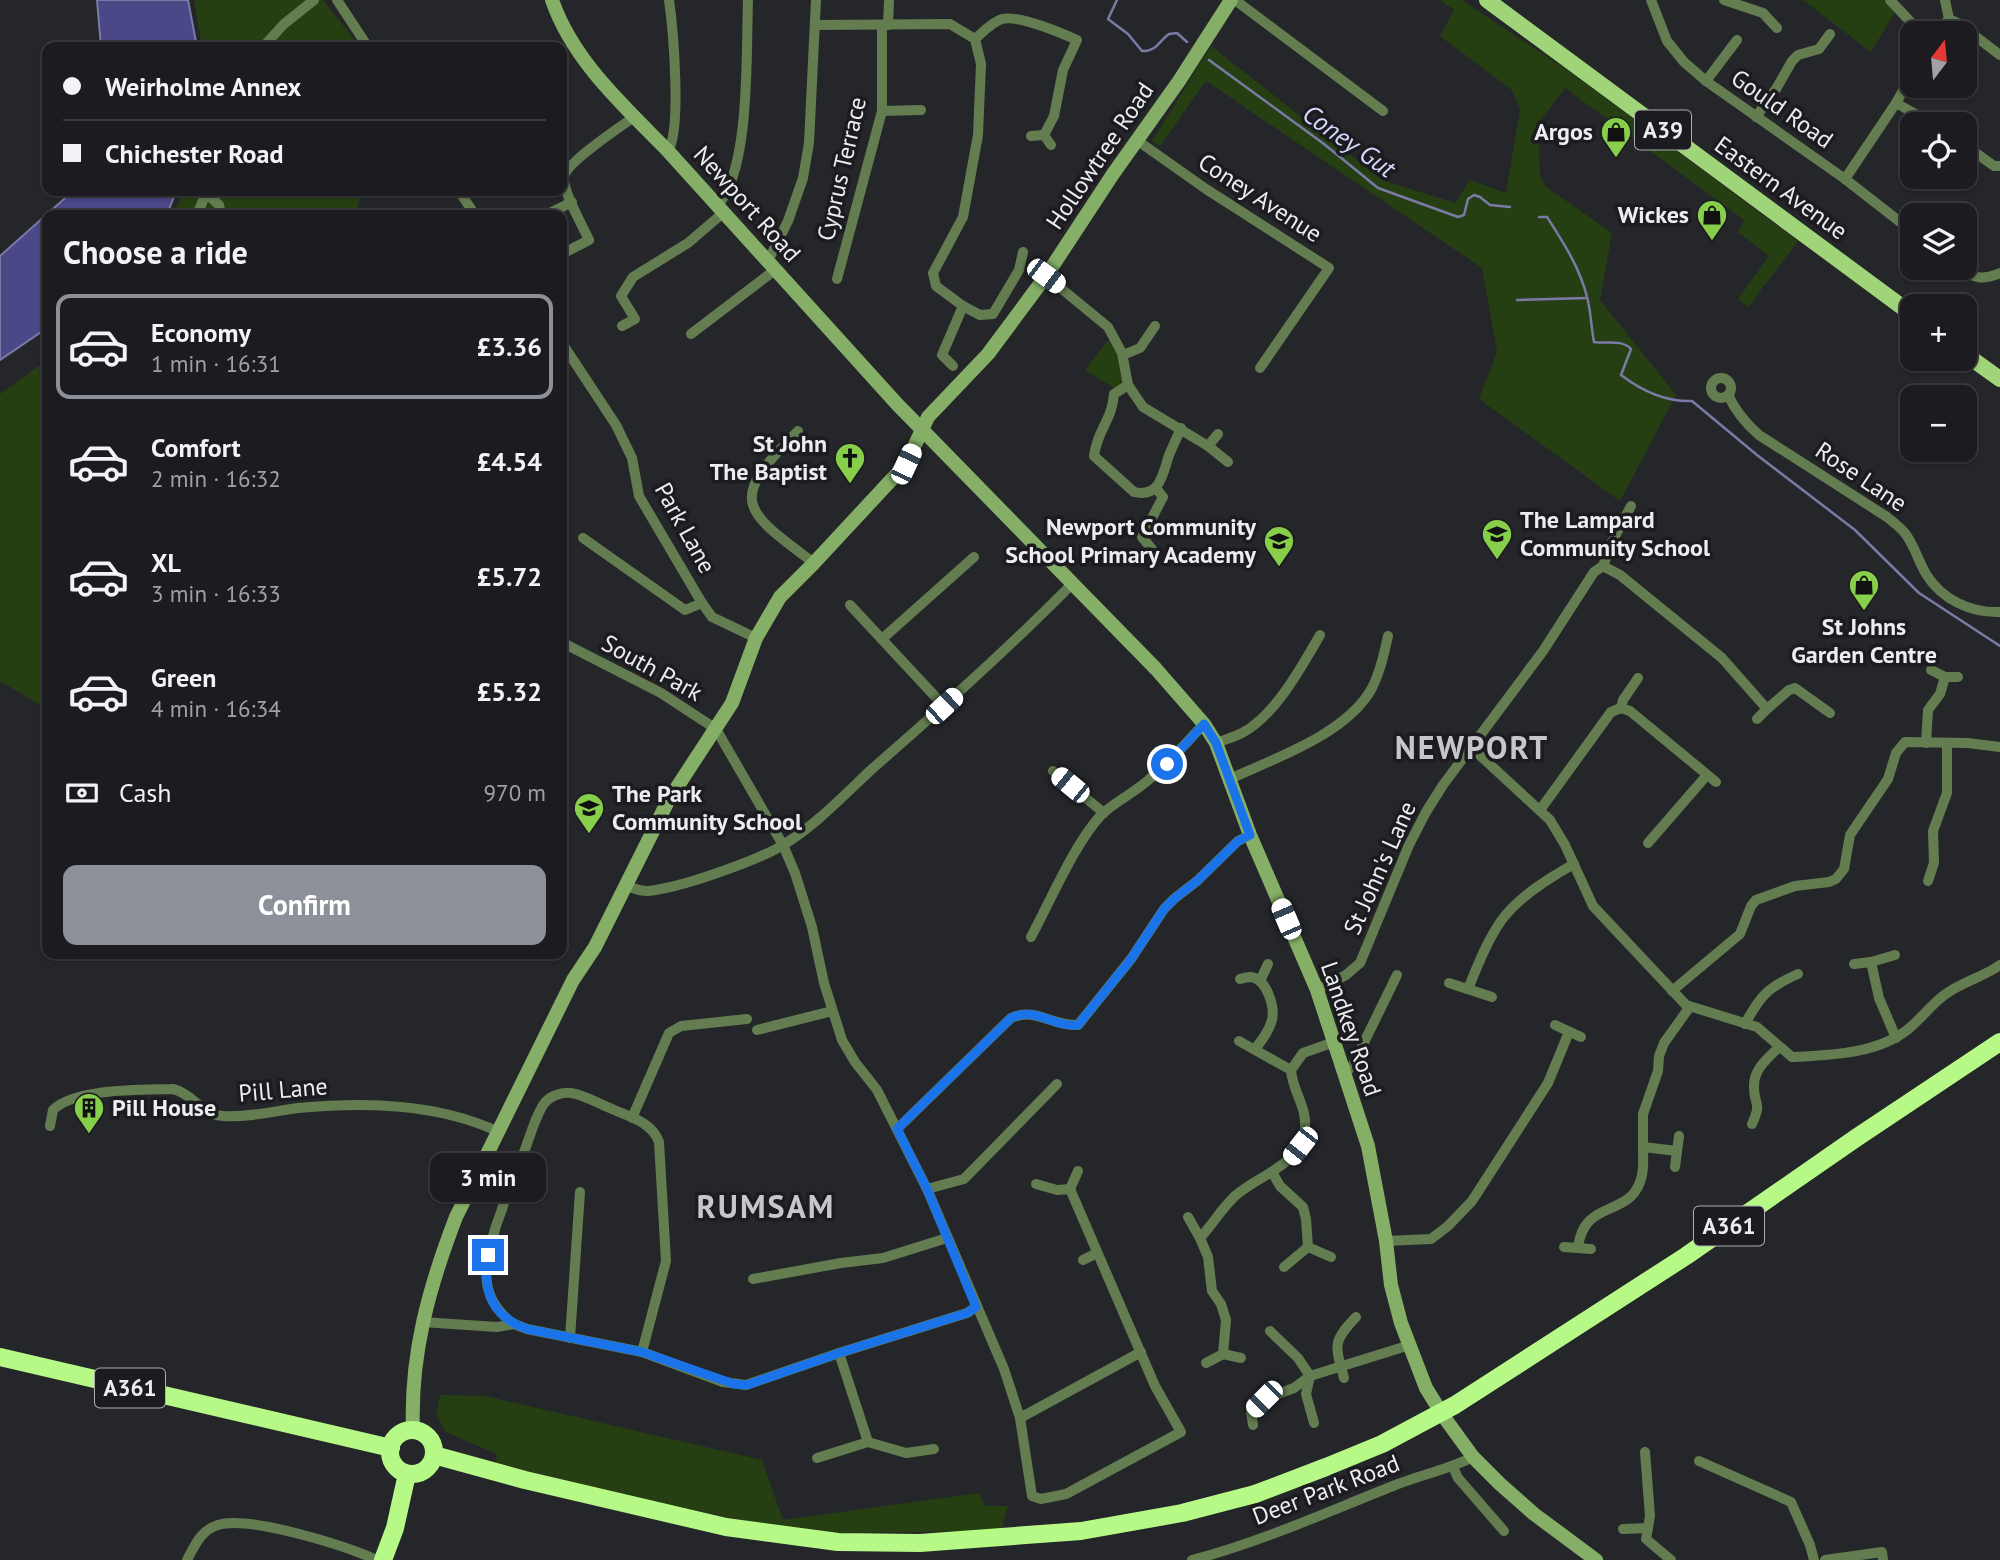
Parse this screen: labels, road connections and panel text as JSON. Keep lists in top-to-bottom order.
{
  "streets": {
    "highway": ["A361"],
    "main road": ["A39", "Eastern Avenue"],
    "street": [
      "Gould Road",
      "Hollowtree Road",
      "Cyprus Terrace",
      "Coney Avenue",
      "Newport Road",
      "Rose Lane",
      "Park Lane",
      "South Park",
      "St John's Lane",
      "Landkey Road",
      "Pill Lane",
      "Deer Park Road"
    ]
  },
  "crossings": [
    ["Hollowtree Road", "Coney Avenue"],
    ["Hollowtree Road", "Newport Road"],
    ["Hollowtree Road", "Park Lane"],
    ["Hollowtree Road", "South Park"],
    ["Hollowtree Road", "Landkey Road"],
    ["Hollowtree Road", "Pill Lane"],
    ["Hollowtree Road", "A361"],
    ["Newport Road", "Landkey Road"],
    ["St John's Lane", "Landkey Road"],
    ["Landkey Road", "Deer Park Road"]
  ],
  "districts": ["NEWPORT", "RUMSAM"],
  "water": ["Coney Gut"],
  "places": {
    "shop": ["Argos", "Wickes", "St Johns Garden Centre"],
    "church": ["St John The Baptist"],
    "school or university": ["The Lampard Community School", "Newport Community School Primary Academy", "The Park Community School"],
    "building": ["Pill House"]
  },
  "north": "top",
  "page": {
    "map_buttons": ["+", "−"],
    "banner": ["Weirholme Annex", "Chichester Road"],
    "heading": "Choose a ride",
    "list": [
      {
        "name": "Economy",
        "note": "1 min · 16:31",
        "value": "£3.36"
      },
      {
        "name": "Comfort",
        "note": "2 min · 16:32",
        "value": "£4.54"
      },
      {
        "name": "XL",
        "note": "3 min · 16:33",
        "value": "£5.72"
      },
      {
        "name": "Green",
        "note": "4 min · 16:34",
        "value": "£5.32"
      }
    ],
    "pay": ["Cash", "970 m"],
    "buttons": "Confirm",
    "bubble": "3 min"
  }
}
